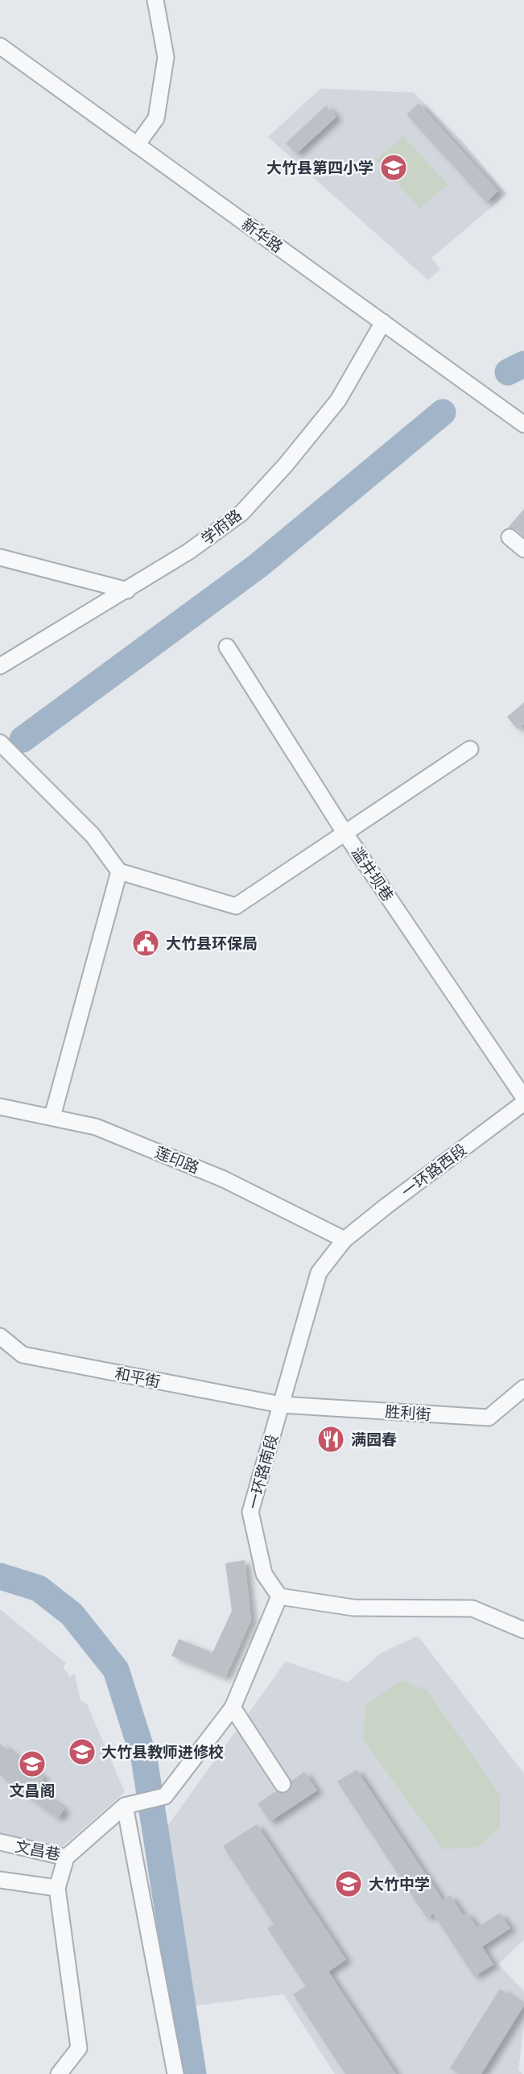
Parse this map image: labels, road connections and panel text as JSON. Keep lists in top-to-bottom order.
{
  "streets": {
    "street": [
      "新华路",
      "学府路",
      "滥井坝巷",
      "莲印路",
      "一环路西段",
      "和平街",
      "胜利街",
      "一环路南段",
      "文昌巷"
    ]
  },
  "crossings": [
    ["新华路", "学府路"],
    ["莲印路", "一环路西段"],
    ["莲印路", "一环路南段"],
    ["一环路西段", "一环路南段"],
    ["和平街", "胜利街"],
    ["和平街", "一环路南段"],
    ["胜利街", "一环路南段"]
  ],
  "places": {
    "school or university": [
      "大竹县第四小学",
      "大竹县教师进修校",
      "文昌阁",
      "大竹中学"
    ],
    "public building": ["大竹县环保局"],
    "restaurant": ["满园春"]
  }
}
